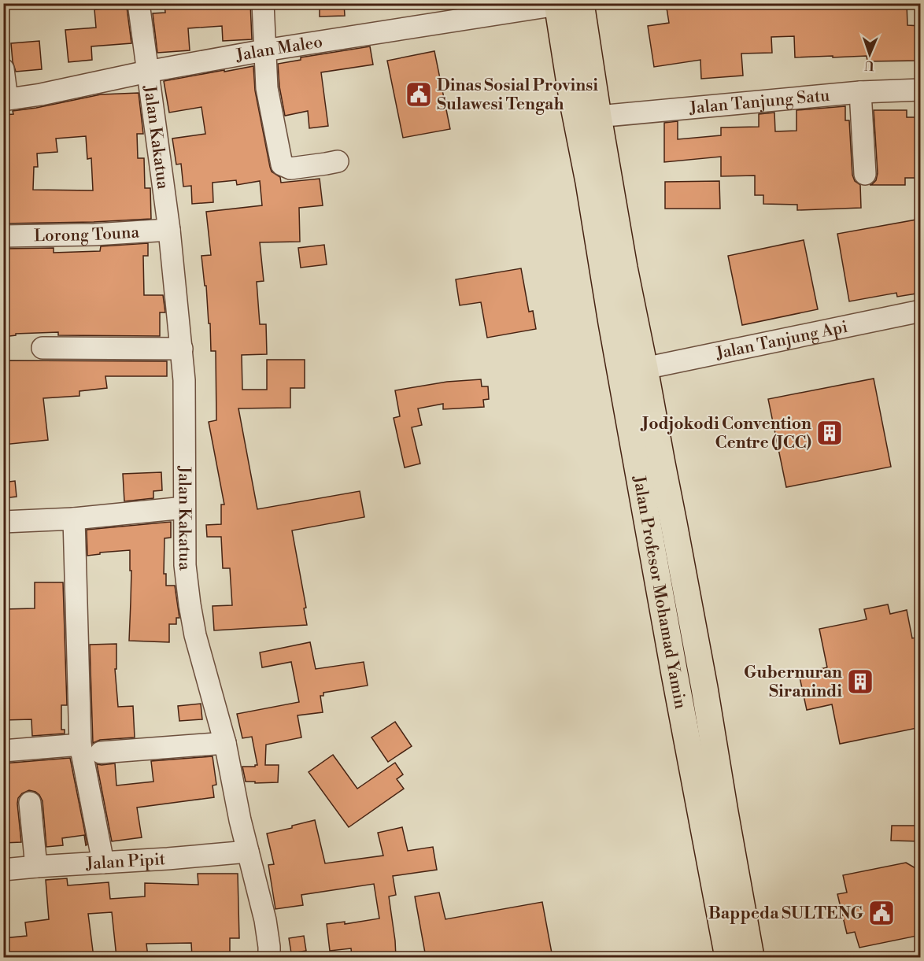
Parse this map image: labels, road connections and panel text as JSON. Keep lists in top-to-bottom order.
{
  "streets": {
    "main road": ["Jalan Profesor Mohamad Yamin"],
    "street": [
      "Jalan Maleo",
      "Jalan Tanjung Satu",
      "Jalan Kakatua",
      "Lorong Touna",
      "Jalan Tanjung Api",
      "Jalan Pipit"
    ]
  },
  "crossings": [
    ["Jalan Maleo", "Jalan Kakatua"],
    ["Jalan Maleo", "Jalan Profesor Mohamad Yamin"],
    ["Jalan Tanjung Satu", "Jalan Profesor Mohamad Yamin"],
    ["Jalan Kakatua", "Lorong Touna"],
    ["Jalan Kakatua", "Jalan Pipit"],
    ["Jalan Tanjung Api", "Jalan Profesor Mohamad Yamin"]
  ],
  "places": {
    "public building": ["Dinas Sosial Provinsi Sulawesi Tengah", "Bappeda SULTENG"],
    "building": ["Jodjokodi Convention Centre (JCC)", "Gubernuran Siranindi"]
  },
  "north": "bottom"
}
